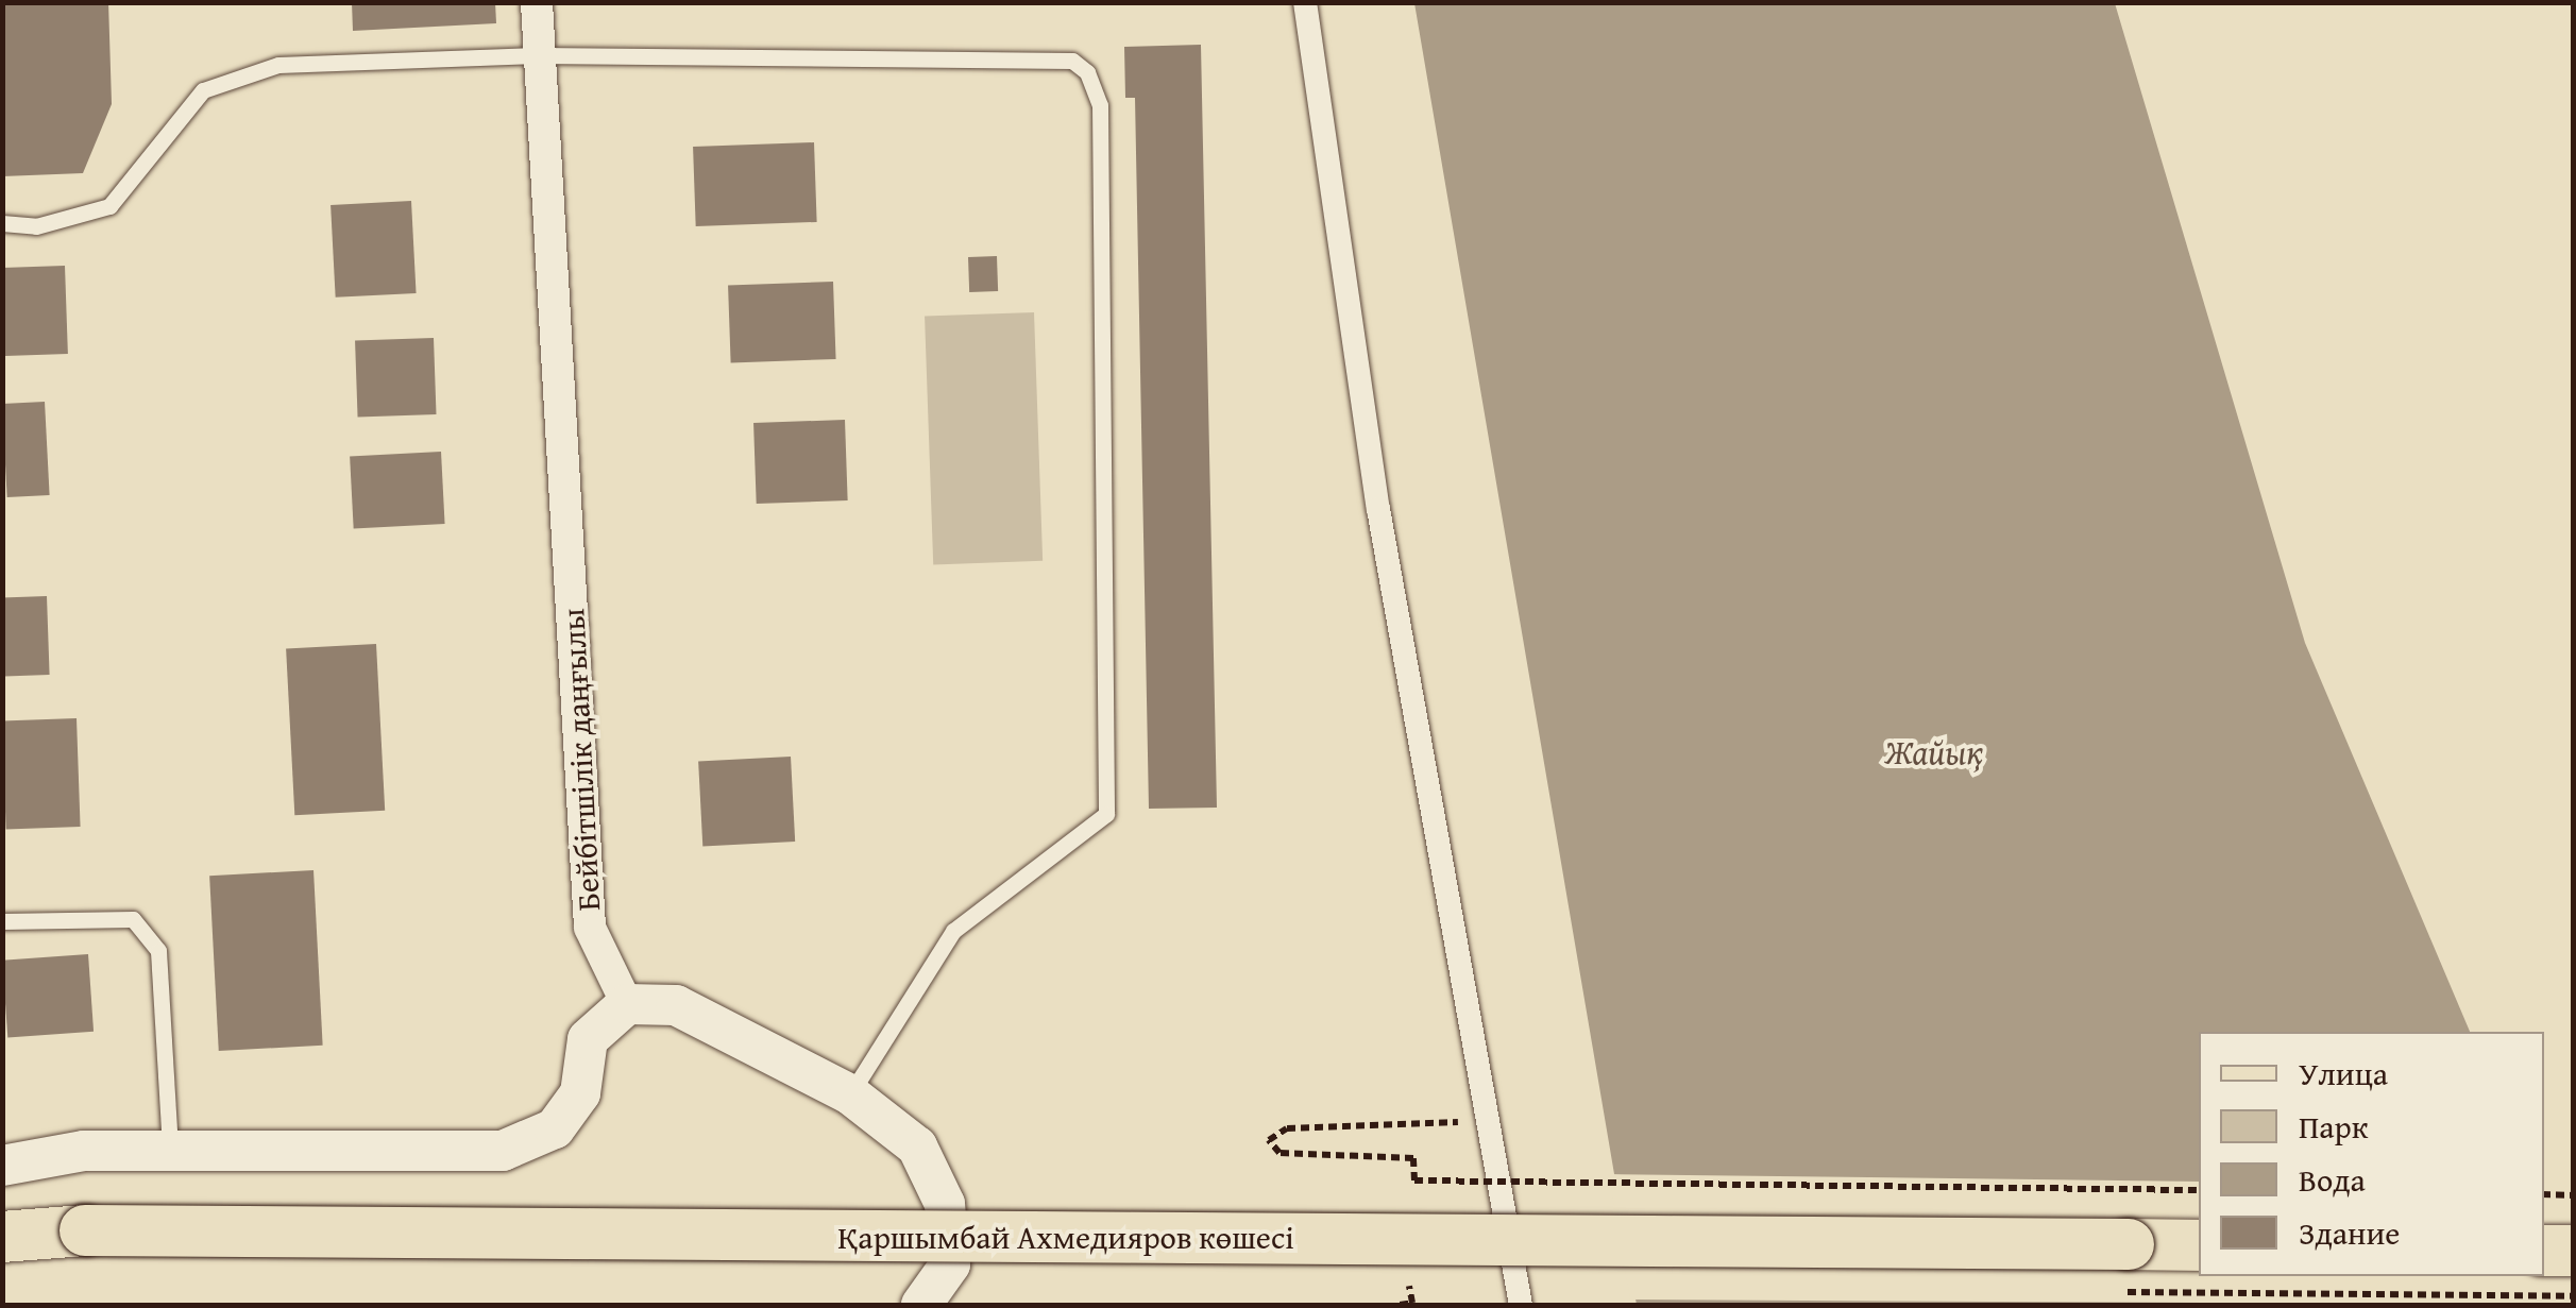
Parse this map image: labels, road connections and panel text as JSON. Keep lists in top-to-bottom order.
{
  "streets": {
    "main road": ["Қаршымбай Ахмедияров көшесі"],
    "street": ["Бейбітшілік даңғылы"]
  },
  "water": ["Жайық"],
  "legend": [
    "Улица",
    "Парк",
    "Вода",
    "Здание"
  ]
}
